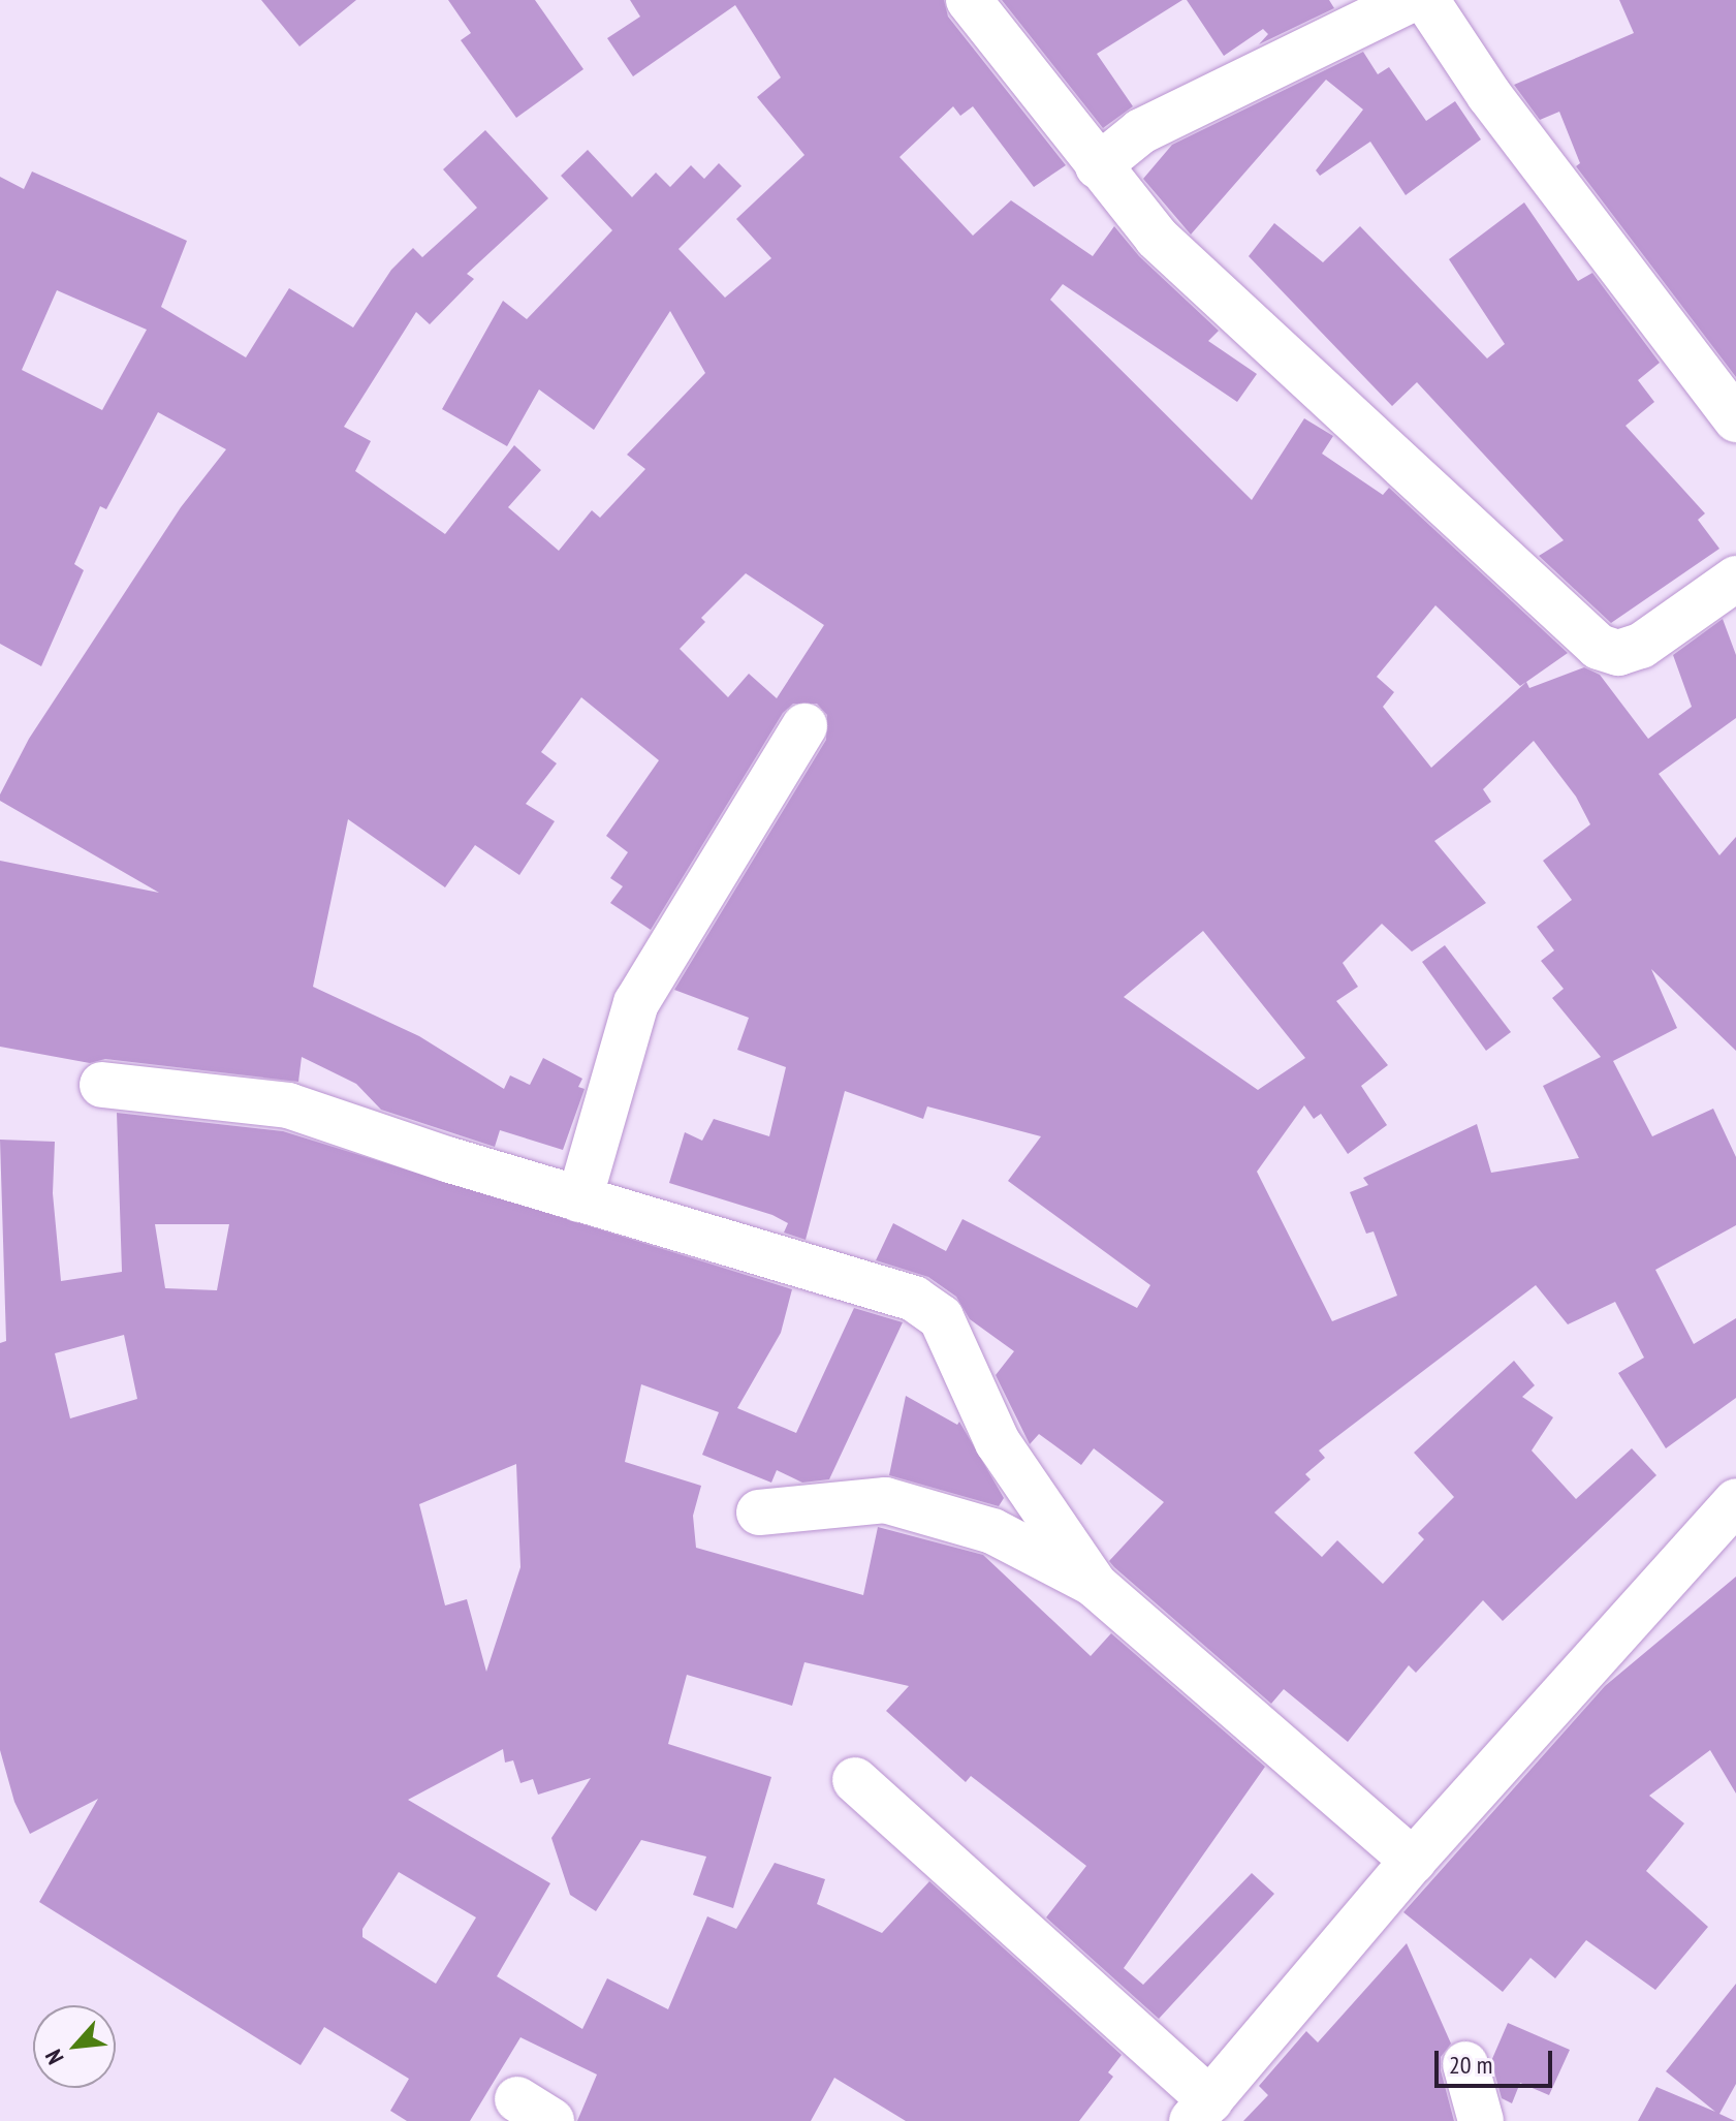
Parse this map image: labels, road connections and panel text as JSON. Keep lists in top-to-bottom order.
{
  "scale_bar": "20 m",
  "north": "bottom left"
}
